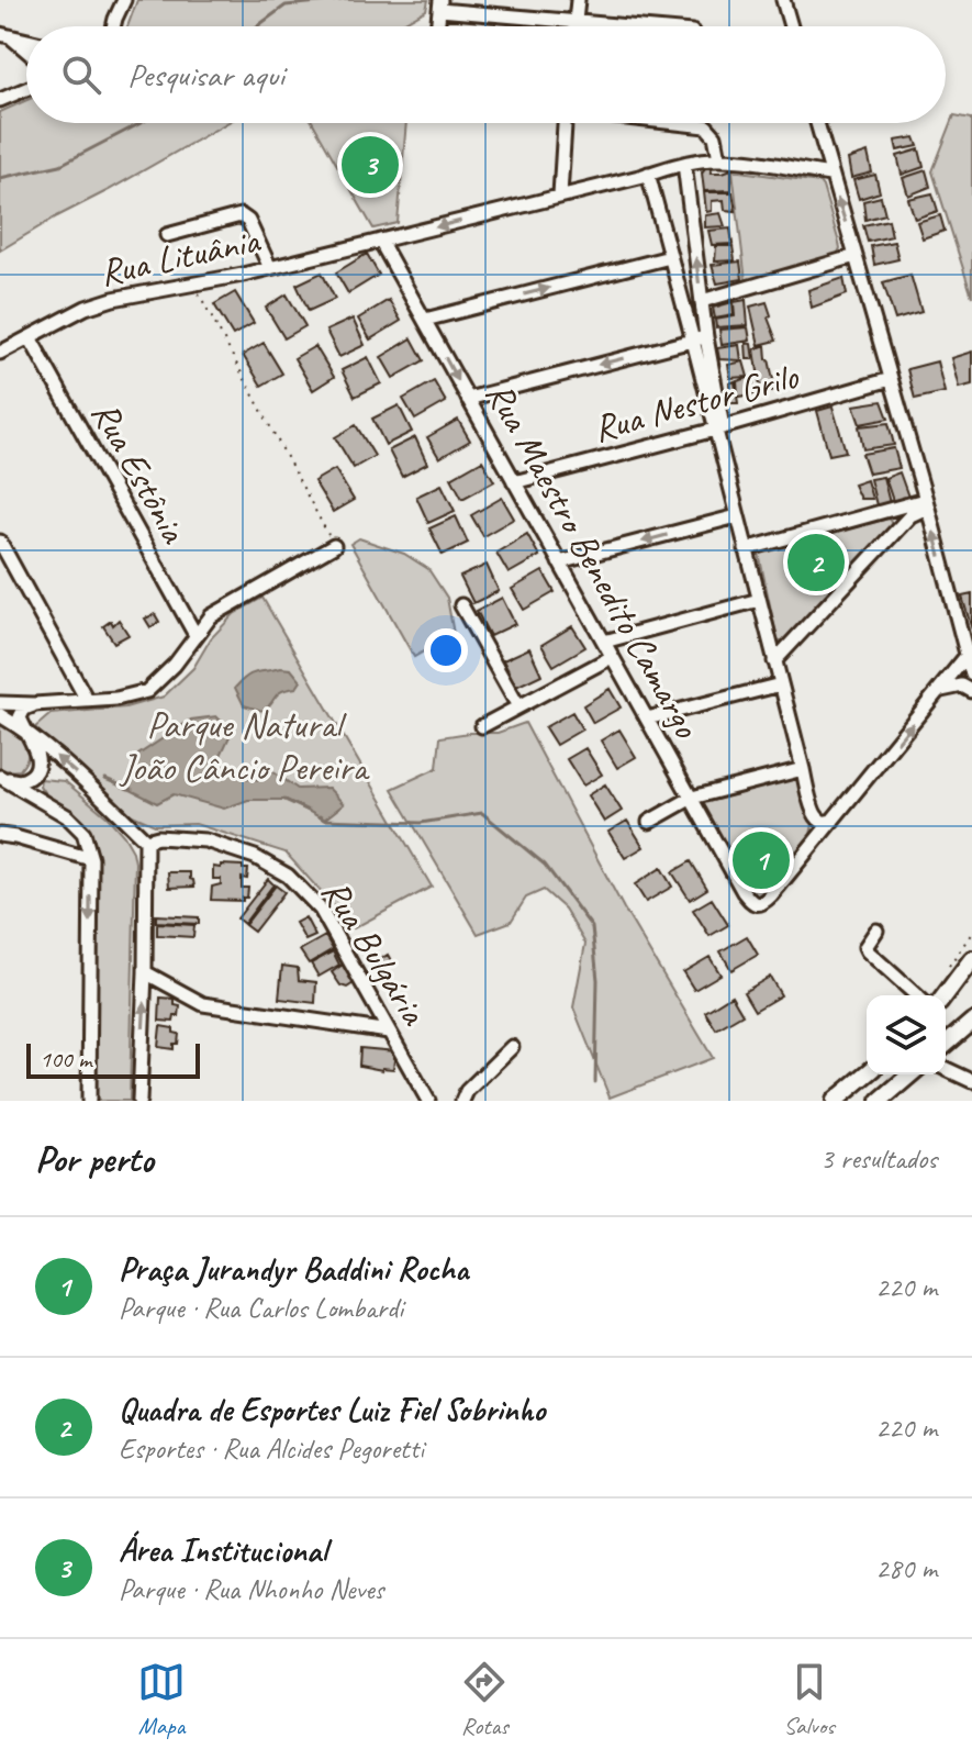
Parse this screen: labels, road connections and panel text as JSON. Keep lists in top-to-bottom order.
{
  "streets": {
    "street": [
      "Rua Lituânia",
      "Rua Nestor Grilo",
      "Rua Estônia",
      "Rua Maestro Benedito Camargo",
      "Rua Bulgária"
    ]
  },
  "crossings": [
    ["Rua Lituânia", "Rua Estônia"],
    ["Rua Lituânia", "Rua Maestro Benedito Camargo"],
    ["Rua Nestor Grilo", "Rua Maestro Benedito Camargo"]
  ],
  "parks": ["Parque Natural João Câncio Pereira"],
  "scale_bar": "100 m",
  "page": {
    "search": "Pesquisar aqui",
    "pins": ["3", "2", "1"],
    "scale": "100 m",
    "heading": ["Por perto", "3 resultados"],
    "list": [
      {
        "mark": "1",
        "name": "Praça Jurandyr Baddini Rocha",
        "note": "Parque · Rua Carlos Lombardi",
        "value": "220 m"
      },
      {
        "mark": "2",
        "name": "Quadra de Esportes Luiz Fiel Sobrinho",
        "note": "Esportes · Rua Alcides Pegoretti",
        "value": "220 m"
      },
      {
        "mark": "3",
        "name": "Área Institucional",
        "note": "Parque · Rua Nhonho Neves",
        "value": "280 m"
      }
    ],
    "nav": ["Mapa", "Rotas", "Salvos"]
  }
}
